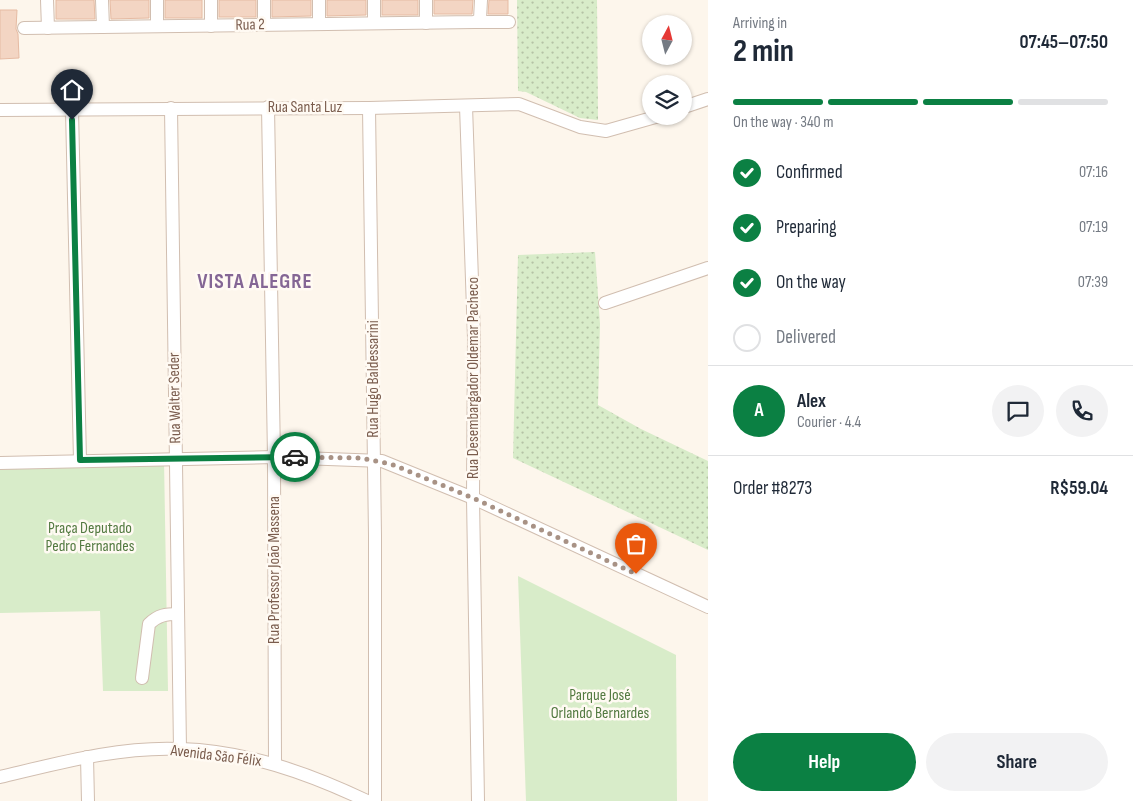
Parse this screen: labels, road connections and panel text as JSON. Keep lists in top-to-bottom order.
{
  "streets": {
    "street": [
      "Rua 2",
      "Rua Santa Luz",
      "Rua Desembargador Oldemar Pacheco",
      "Rua Hugo Baldessarini",
      "Rua Walter Seder",
      "Rua Professor João Massena",
      "Avenida São Félix"
    ]
  },
  "crossings": [
    ["Rua Santa Luz", "Rua Desembargador Oldemar Pacheco"],
    ["Rua Santa Luz", "Rua Hugo Baldessarini"],
    ["Rua Santa Luz", "Rua Walter Seder"],
    ["Rua Santa Luz", "Rua Professor João Massena"],
    ["Rua Walter Seder", "Avenida São Félix"],
    ["Rua Professor João Massena", "Avenida São Félix"]
  ],
  "districts": ["VISTA ALEGRE"],
  "parks": ["Praça Deputado Pedro Fernandes", "Parque José Orlando Bernardes"],
  "north": "top",
  "page": {
    "heading": ["2 min", "Arriving in", "07:45–07:50"],
    "panel": [
      "Alex",
      "Courier · 4.4",
      "Order #8273",
      "R$59.04"
    ],
    "bar": "On the way · 340 m",
    "list": [
      ["Confirmed", "07:16"],
      ["Preparing", "07:19"],
      ["On the way", "07:39"],
      "Delivered"
    ],
    "round": "A",
    "buttons": ["Help", "Share"]
  }
}
